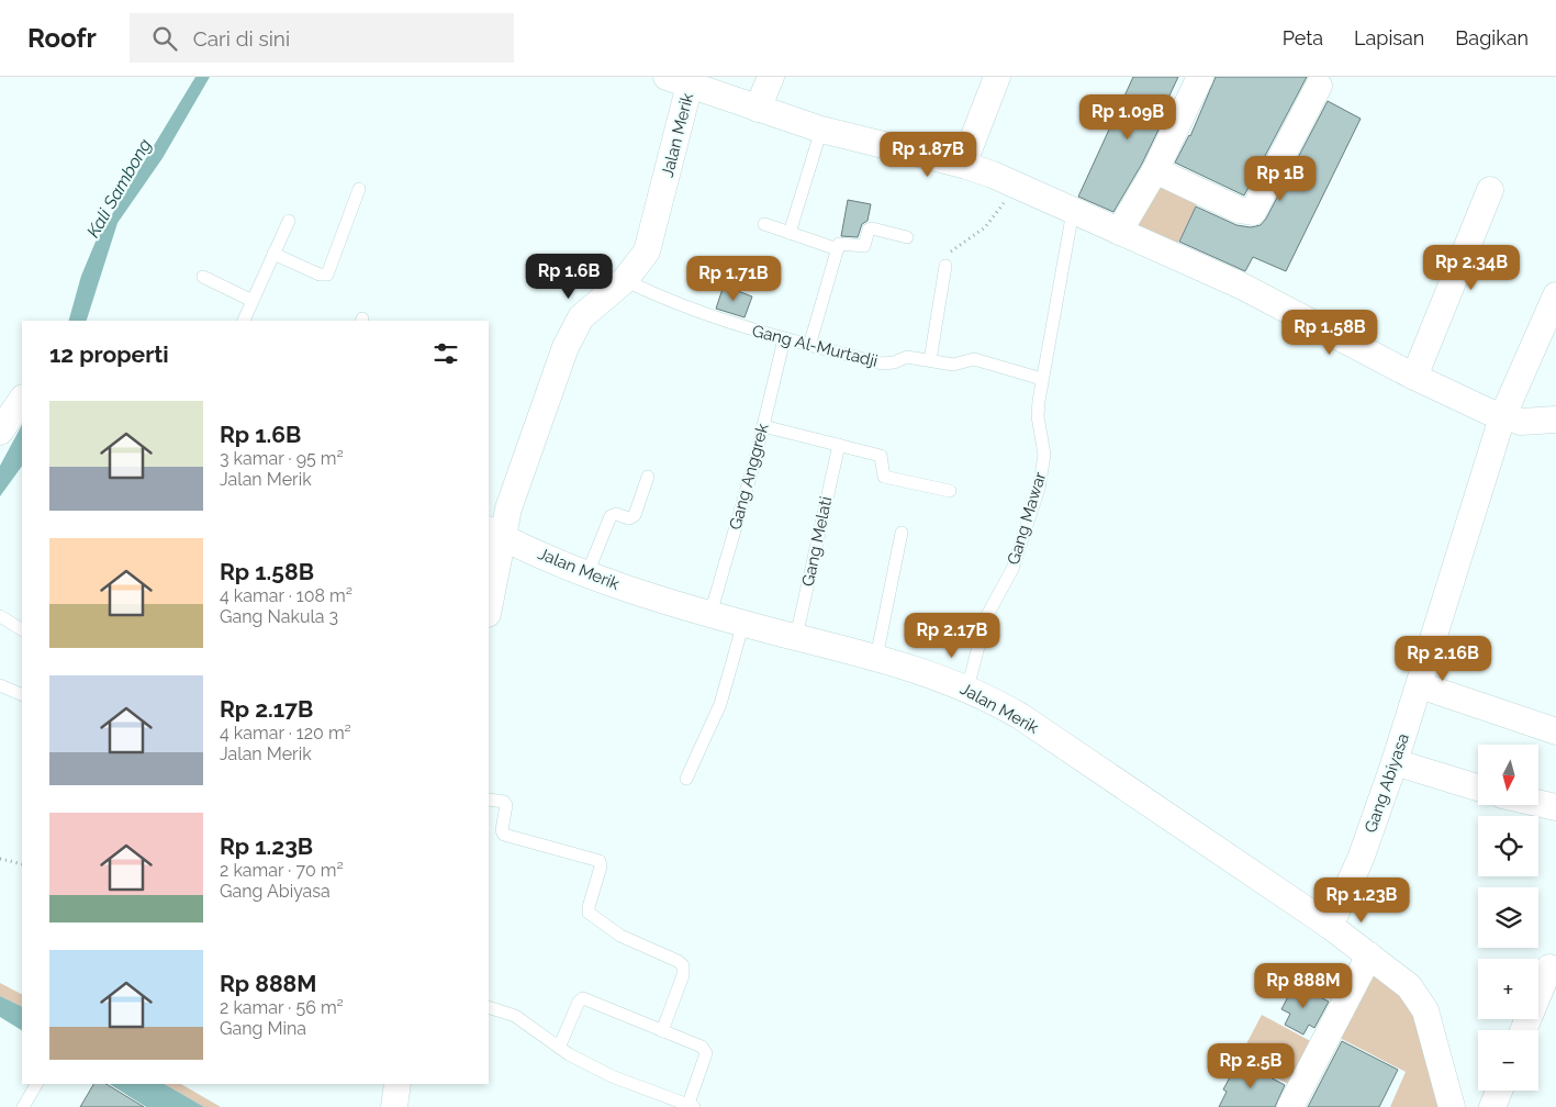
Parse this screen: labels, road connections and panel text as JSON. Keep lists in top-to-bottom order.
{
  "streets": {
    "street": ["Jalan Merik", "Gang Abiyasa"],
    "lane": [
      "Gang Al-Murtadji",
      "Gang Anggrek",
      "Gang Mawar",
      "Gang Melati"
    ]
  },
  "crossings": [
    ["Jalan Merik", "Gang Al-Murtadji"],
    ["Jalan Merik", "Gang Anggrek"],
    ["Jalan Merik", "Gang Mawar"],
    ["Jalan Merik", "Gang Melati"],
    ["Jalan Merik", "Gang Abiyasa"],
    ["Gang Al-Murtadji", "Gang Anggrek"],
    ["Gang Al-Murtadji", "Gang Mawar"]
  ],
  "water": ["Kali Sambong"],
  "north": "bottom",
  "page": {
    "header": "Roofr",
    "search": "Cari di sini",
    "nav": ["Peta", "Lapisan", "Bagikan"],
    "price": [
      "Rp 1.09B",
      "Rp 1.87B",
      "Rp 1B",
      "Rp 2.34B",
      "Rp 1.6B",
      "Rp 1.71B",
      "Rp 1.58B",
      "Rp 2.17B",
      "Rp 2.16B",
      "Rp 1.23B",
      "Rp 888M",
      "Rp 2.5B"
    ],
    "heading": "12 properti",
    "list": [
      {
        "name": "Rp 1.6B",
        "note": "3 kamar · 95 m² · Jalan Merik"
      },
      {
        "name": "Rp 1.58B",
        "note": "4 kamar · 108 m² · Gang Nakula 3"
      },
      {
        "name": "Rp 2.17B",
        "note": "4 kamar · 120 m² · Jalan Merik"
      },
      {
        "name": "Rp 1.23B",
        "note": "2 kamar · 70 m² · Gang Abiyasa"
      },
      {
        "name": "Rp 888M",
        "note": "2 kamar · 56 m² · Gang Mina"
      }
    ],
    "map_buttons": ["+", "−"]
  }
}
